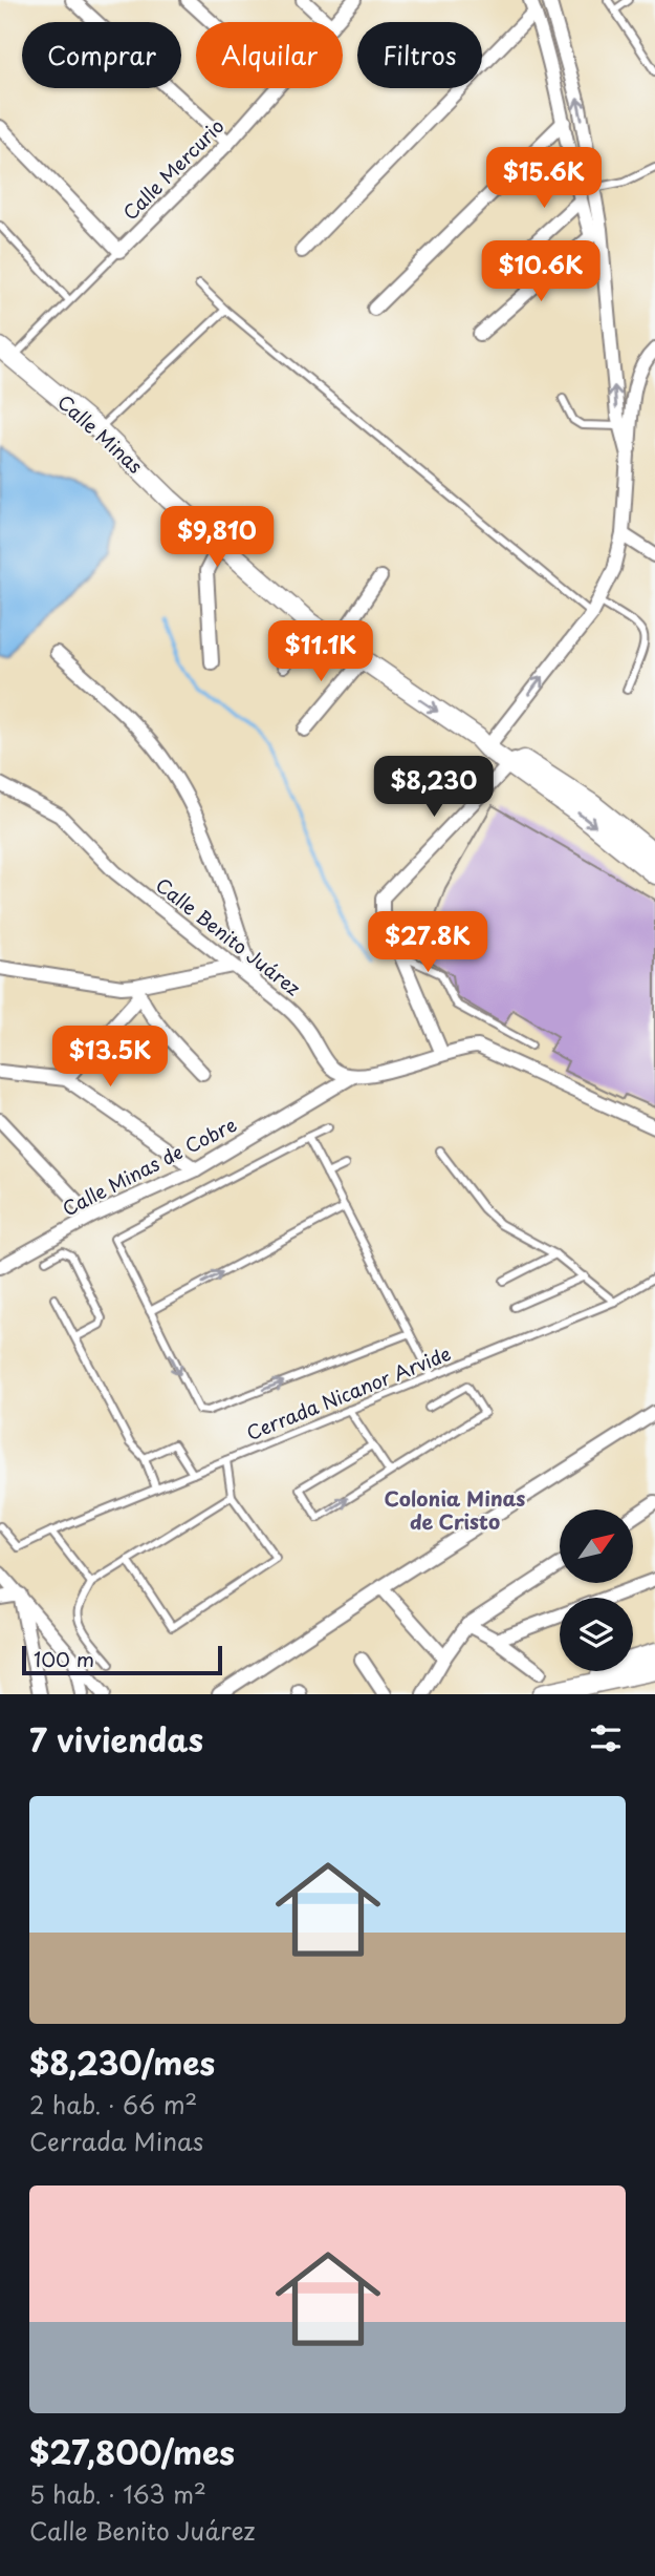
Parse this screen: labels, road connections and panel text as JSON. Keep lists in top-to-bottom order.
{
  "streets": {
    "street": [
      "Calle Mercurio",
      "Calle Minas",
      "Calle Benito Juárez",
      "Calle Minas de Cobre"
    ],
    "lane": ["Cerrada Nicanor Arvide"]
  },
  "crossings": [
    ["Calle Mercurio", "Calle Minas"],
    ["Calle Benito Juárez", "Calle Minas de Cobre"]
  ],
  "districts": ["Colonia Minas de Cristo"],
  "scale_bar": "100 m",
  "north": "top right",
  "page": {
    "chip": ["Comprar", "Alquilar", "Filtros"],
    "price": [
      "$15.6K",
      "$10.6K",
      "$9,810",
      "$11.1K",
      "$8,230",
      "$27.8K",
      "$13.5K"
    ],
    "scale": "100 m",
    "heading": "7 viviendas",
    "list": [
      {
        "name": "$8,230/mes",
        "note": "2 hab. · 66 m² · Cerrada Minas"
      },
      {
        "name": "$27,800/mes",
        "note": "5 hab. · 163 m² · Calle Benito Juárez"
      }
    ]
  }
}
